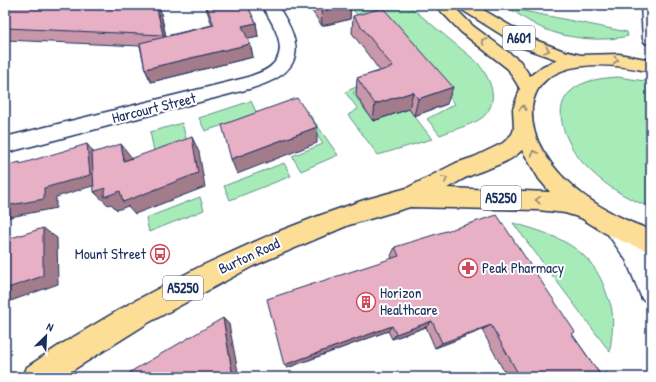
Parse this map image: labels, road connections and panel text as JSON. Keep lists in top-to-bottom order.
{
  "streets": {
    "main road": ["A601", "A5250", "Burton Road"],
    "street": ["Harcourt Street"]
  },
  "crossings": [
    ["A601", "Burton Road"]
  ],
  "places": {
    "bus stop": ["Mount Street"],
    "pharmacy": ["Peak Pharmacy"],
    "building": ["Horizon Healthcare"]
  },
  "north": "top right"
}
